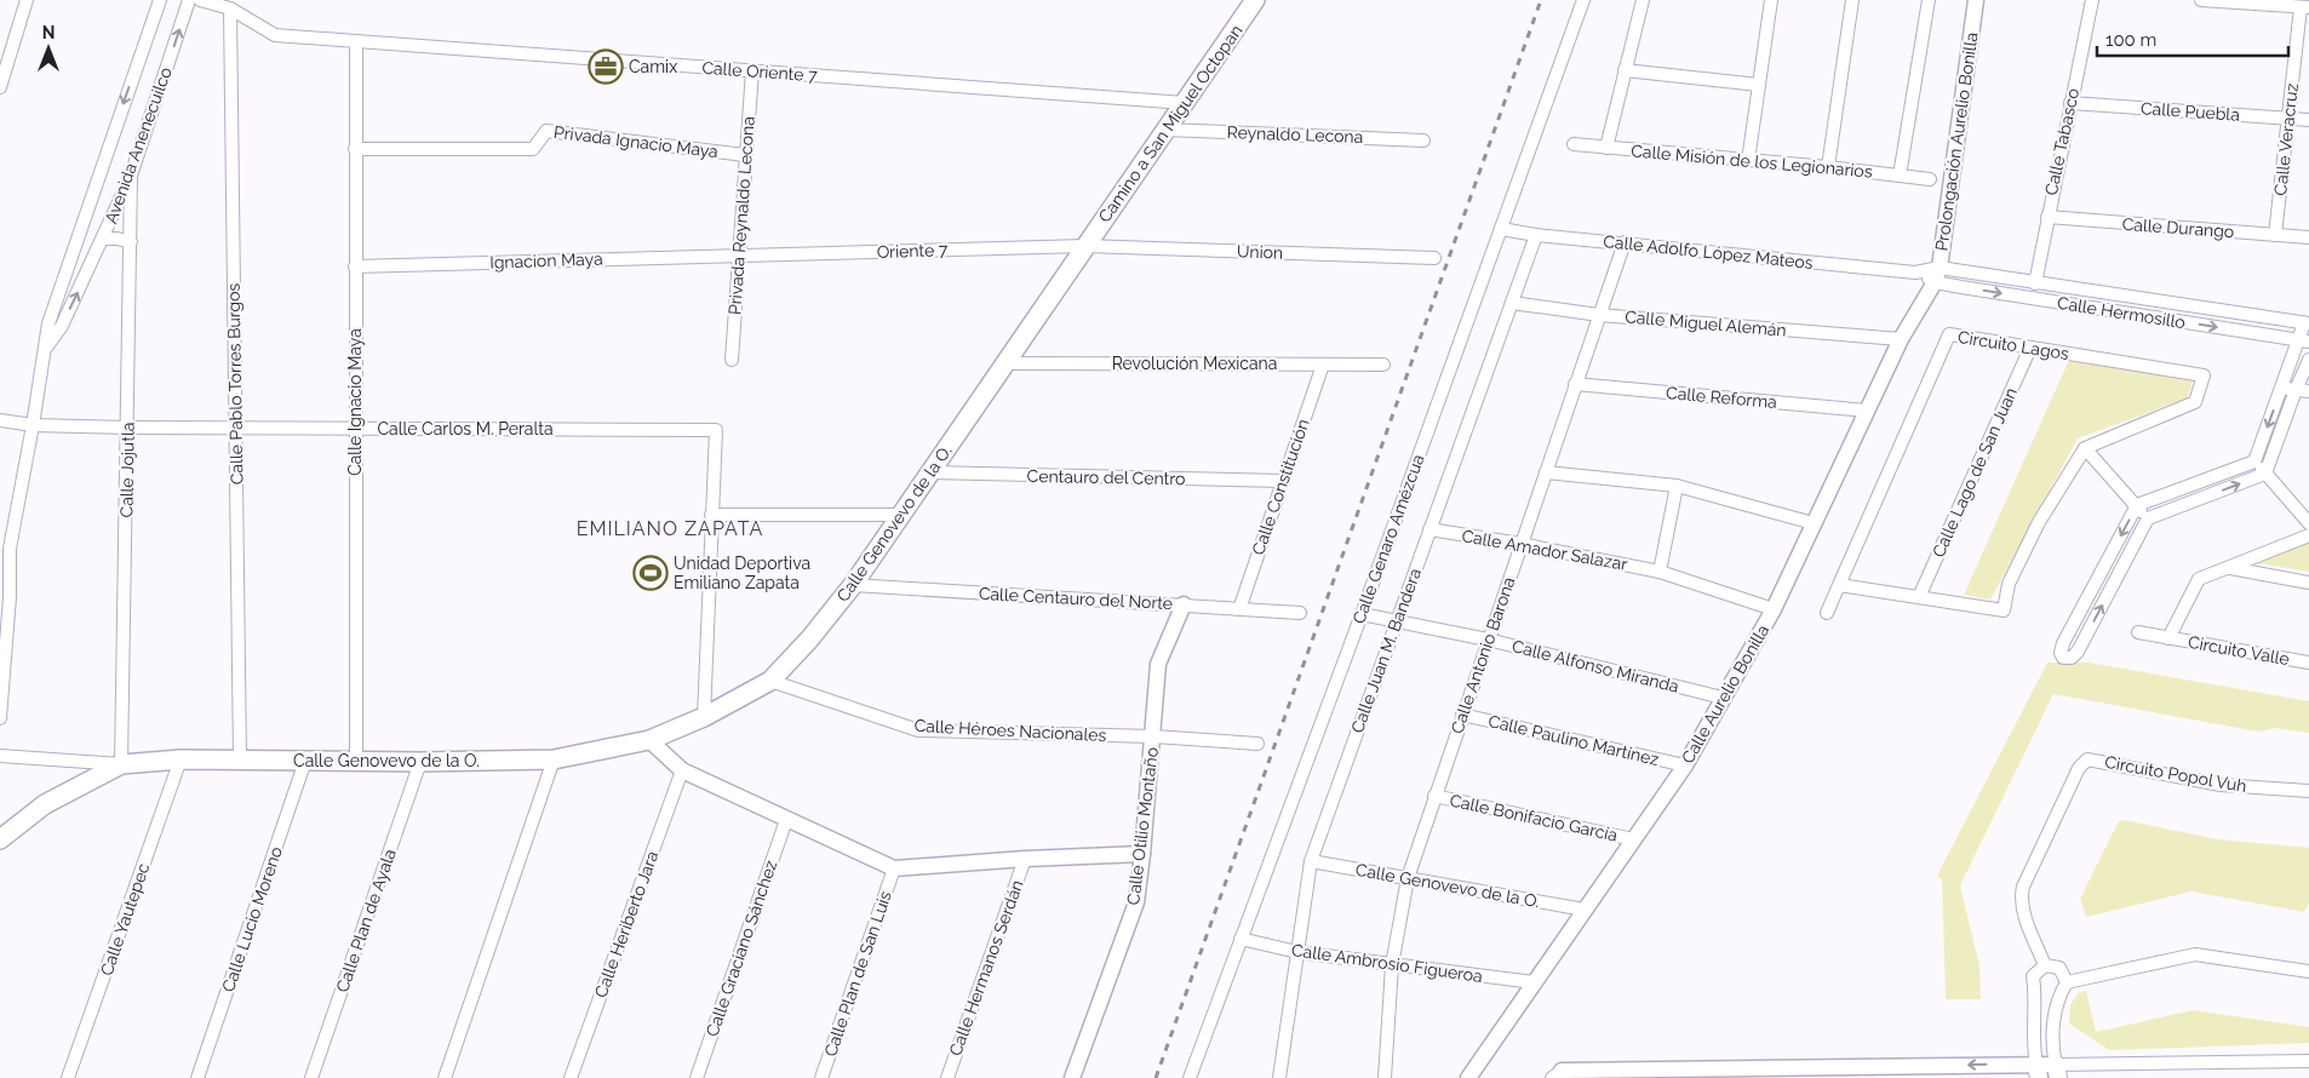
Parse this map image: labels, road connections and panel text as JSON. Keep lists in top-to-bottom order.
{
  "streets": {
    "main road": ["Camino a San Miguel Octopan", "Calle Genovevo de la O."],
    "street": [
      "Calle Oriente 7",
      "Calle Puebla",
      "Reynaldo Lecona",
      "Calle Veracruz",
      "Privada Ignacio Maya",
      "Prolongación Aurelio Bonilla",
      "Calle Tabasco",
      "Avenida Anenecuilco",
      "Calle Misión de los Legionarios",
      "Privada Reynaldo Lecona",
      "Calle Durango",
      "Oriente 7",
      "Union",
      "Calle Adolfo López Mateos",
      "Ignacion Maya",
      "Calle Hermosillo",
      "Calle Miguel Alemán",
      "Circuito Lagos",
      "Revolución Mexicana",
      "Calle Pablo Torres Burgos",
      "Calle Reforma",
      "Calle Ignacio Maya",
      "Calle Carlos M. Peralta",
      "Calle Jojutla",
      "Calle Lago de San Juan",
      "Centauro del Centro",
      "Calle Constitución",
      "Calle Genaro Amézcua",
      "Calle Amador Salazar",
      "Calle Centauro del Norte",
      "Calle Juan M. Bandera",
      "Circuito Valle",
      "Calle Antonio Barona",
      "Calle Alfonso Miranda",
      "Calle Aurelio Bonilla",
      "Calle Héroes Nacionales",
      "Calle Paulino Martínez",
      "Circuito Popol Vuh",
      "Calle Bonifacio García",
      "Calle Otilio Montaño",
      "Calle Yautepec",
      "Calle Lucio Moreno",
      "Calle Plan de Ayala",
      "Calle Heriberto Jara",
      "Calle Graciano Sánchez",
      "Calle Ambrosio Figueroa",
      "Calle Hermanos Serdán",
      "Calle Plan de San Luis"
    ]
  },
  "crossings": [
    ["Calle Oriente 7", "Camino a San Miguel Octopan"],
    ["Calle Oriente 7", "Privada Reynaldo Lecona"],
    ["Calle Oriente 7", "Calle Pablo Torres Burgos"],
    ["Calle Oriente 7", "Calle Ignacio Maya"],
    ["Calle Puebla", "Calle Veracruz"],
    ["Calle Puebla", "Calle Tabasco"],
    ["Camino a San Miguel Octopan", "Reynaldo Lecona"],
    ["Camino a San Miguel Octopan", "Oriente 7"],
    ["Camino a San Miguel Octopan", "Union"],
    ["Camino a San Miguel Octopan", "Calle Genovevo de la O."],
    ["Calle Veracruz", "Calle Durango"],
    ["Privada Ignacio Maya", "Privada Reynaldo Lecona"],
    ["Privada Ignacio Maya", "Calle Ignacio Maya"],
    ["Prolongación Aurelio Bonilla", "Calle Adolfo López Mateos"],
    ["Prolongación Aurelio Bonilla", "Calle Hermosillo"],
    ["Prolongación Aurelio Bonilla", "Calle Aurelio Bonilla"],
    ["Calle Tabasco", "Calle Durango"],
    ["Calle Tabasco", "Calle Hermosillo"],
    ["Avenida Anenecuilco", "Calle Carlos M. Peralta"],
    ["Avenida Anenecuilco", "Calle Jojutla"],
    ["Privada Reynaldo Lecona", "Oriente 7"],
    ["Privada Reynaldo Lecona", "Ignacion Maya"],
    ["Oriente 7", "Union"],
    ["Oriente 7", "Ignacion Maya"],
    ["Oriente 7", "Calle Genovevo de la O."],
    ["Union", "Calle Genovevo de la O."],
    ["Calle Adolfo López Mateos", "Calle Hermosillo"],
    ["Calle Adolfo López Mateos", "Calle Genaro Amézcua"],
    ["Calle Adolfo López Mateos", "Calle Juan M. Bandera"],
    ["Calle Adolfo López Mateos", "Calle Antonio Barona"],
    ["Calle Adolfo López Mateos", "Calle Aurelio Bonilla"],
    ["Ignacion Maya", "Calle Ignacio Maya"],
    ["Calle Hermosillo", "Calle Aurelio Bonilla"],
    ["Calle Miguel Alemán", "Calle Juan M. Bandera"],
    ["Calle Miguel Alemán", "Calle Antonio Barona"],
    ["Calle Miguel Alemán", "Calle Aurelio Bonilla"],
    ["Circuito Lagos", "Calle Lago de San Juan"],
    ["Revolución Mexicana", "Calle Constitución"],
    ["Revolución Mexicana", "Calle Genovevo de la O."],
    ["Calle Pablo Torres Burgos", "Calle Carlos M. Peralta"],
    ["Calle Pablo Torres Burgos", "Calle Genovevo de la O."],
    ["Calle Reforma", "Calle Antonio Barona"],
    ["Calle Reforma", "Calle Aurelio Bonilla"],
    ["Calle Ignacio Maya", "Calle Carlos M. Peralta"],
    ["Calle Ignacio Maya", "Calle Genovevo de la O."],
    ["Calle Carlos M. Peralta", "Calle Jojutla"],
    ["Calle Jojutla", "Calle Genovevo de la O."],
    ["Centauro del Centro", "Calle Constitución"],
    ["Centauro del Centro", "Calle Genovevo de la O."],
    ["Calle Constitución", "Calle Centauro del Norte"],
    ["Calle Genovevo de la O.", "Calle Centauro del Norte"],
    ["Calle Genovevo de la O.", "Calle Juan M. Bandera"],
    ["Calle Genovevo de la O.", "Calle Antonio Barona"],
    ["Calle Genovevo de la O.", "Calle Aurelio Bonilla"],
    ["Calle Genovevo de la O.", "Calle Héroes Nacionales"],
    ["Calle Genovevo de la O.", "Calle Yautepec"],
    ["Calle Genovevo de la O.", "Calle Lucio Moreno"],
    ["Calle Genovevo de la O.", "Calle Plan de Ayala"],
    ["Calle Genaro Amézcua", "Calle Alfonso Miranda"],
    ["Calle Genaro Amézcua", "Calle Ambrosio Figueroa"],
    ["Calle Amador Salazar", "Calle Juan M. Bandera"],
    ["Calle Amador Salazar", "Calle Antonio Barona"],
    ["Calle Amador Salazar", "Calle Aurelio Bonilla"],
    ["Calle Centauro del Norte", "Calle Otilio Montaño"],
    ["Calle Juan M. Bandera", "Calle Alfonso Miranda"],
    ["Calle Juan M. Bandera", "Calle Ambrosio Figueroa"],
    ["Calle Antonio Barona", "Calle Alfonso Miranda"],
    ["Calle Antonio Barona", "Calle Paulino Martínez"],
    ["Calle Antonio Barona", "Calle Bonifacio García"],
    ["Calle Antonio Barona", "Calle Ambrosio Figueroa"],
    ["Calle Alfonso Miranda", "Calle Aurelio Bonilla"],
    ["Calle Aurelio Bonilla", "Calle Paulino Martínez"],
    ["Calle Aurelio Bonilla", "Calle Bonifacio García"],
    ["Calle Aurelio Bonilla", "Calle Ambrosio Figueroa"],
    ["Calle Héroes Nacionales", "Calle Otilio Montaño"]
  ],
  "districts": ["EMILIANO ZAPATA"],
  "places": {
    "office": ["Camix"],
    "sports": ["Unidad Deportiva Emiliano Zapata"]
  },
  "scale_bar": "100 m",
  "north": "top"
}
